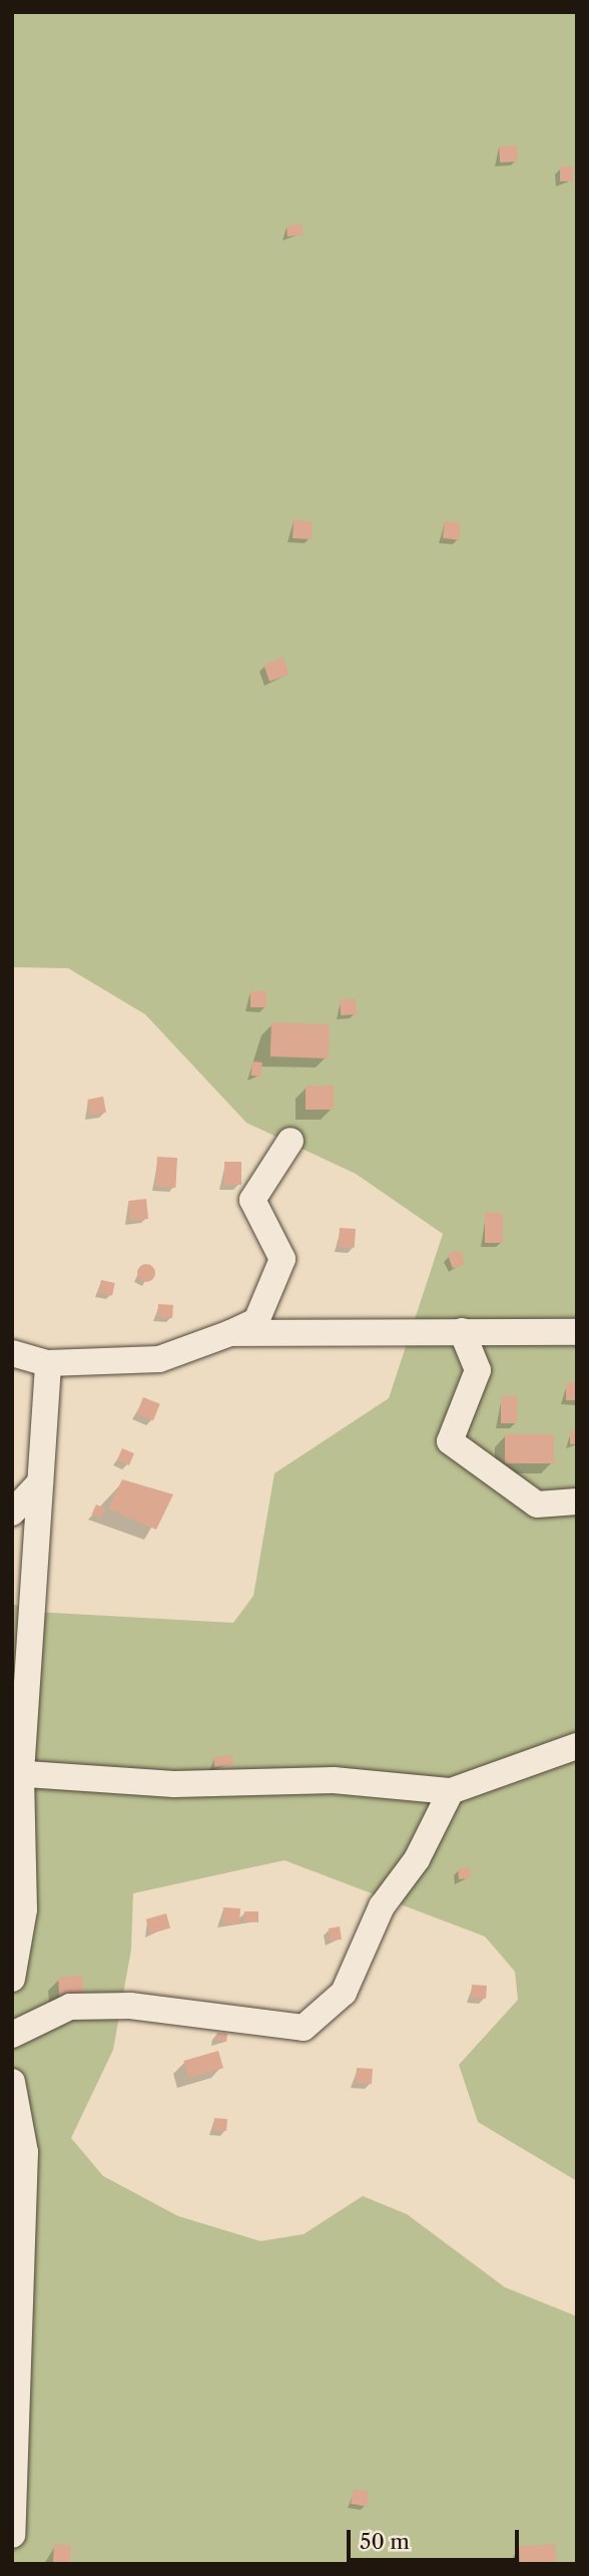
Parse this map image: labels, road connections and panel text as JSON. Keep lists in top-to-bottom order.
{
  "scale_bar": "50 m"
}
